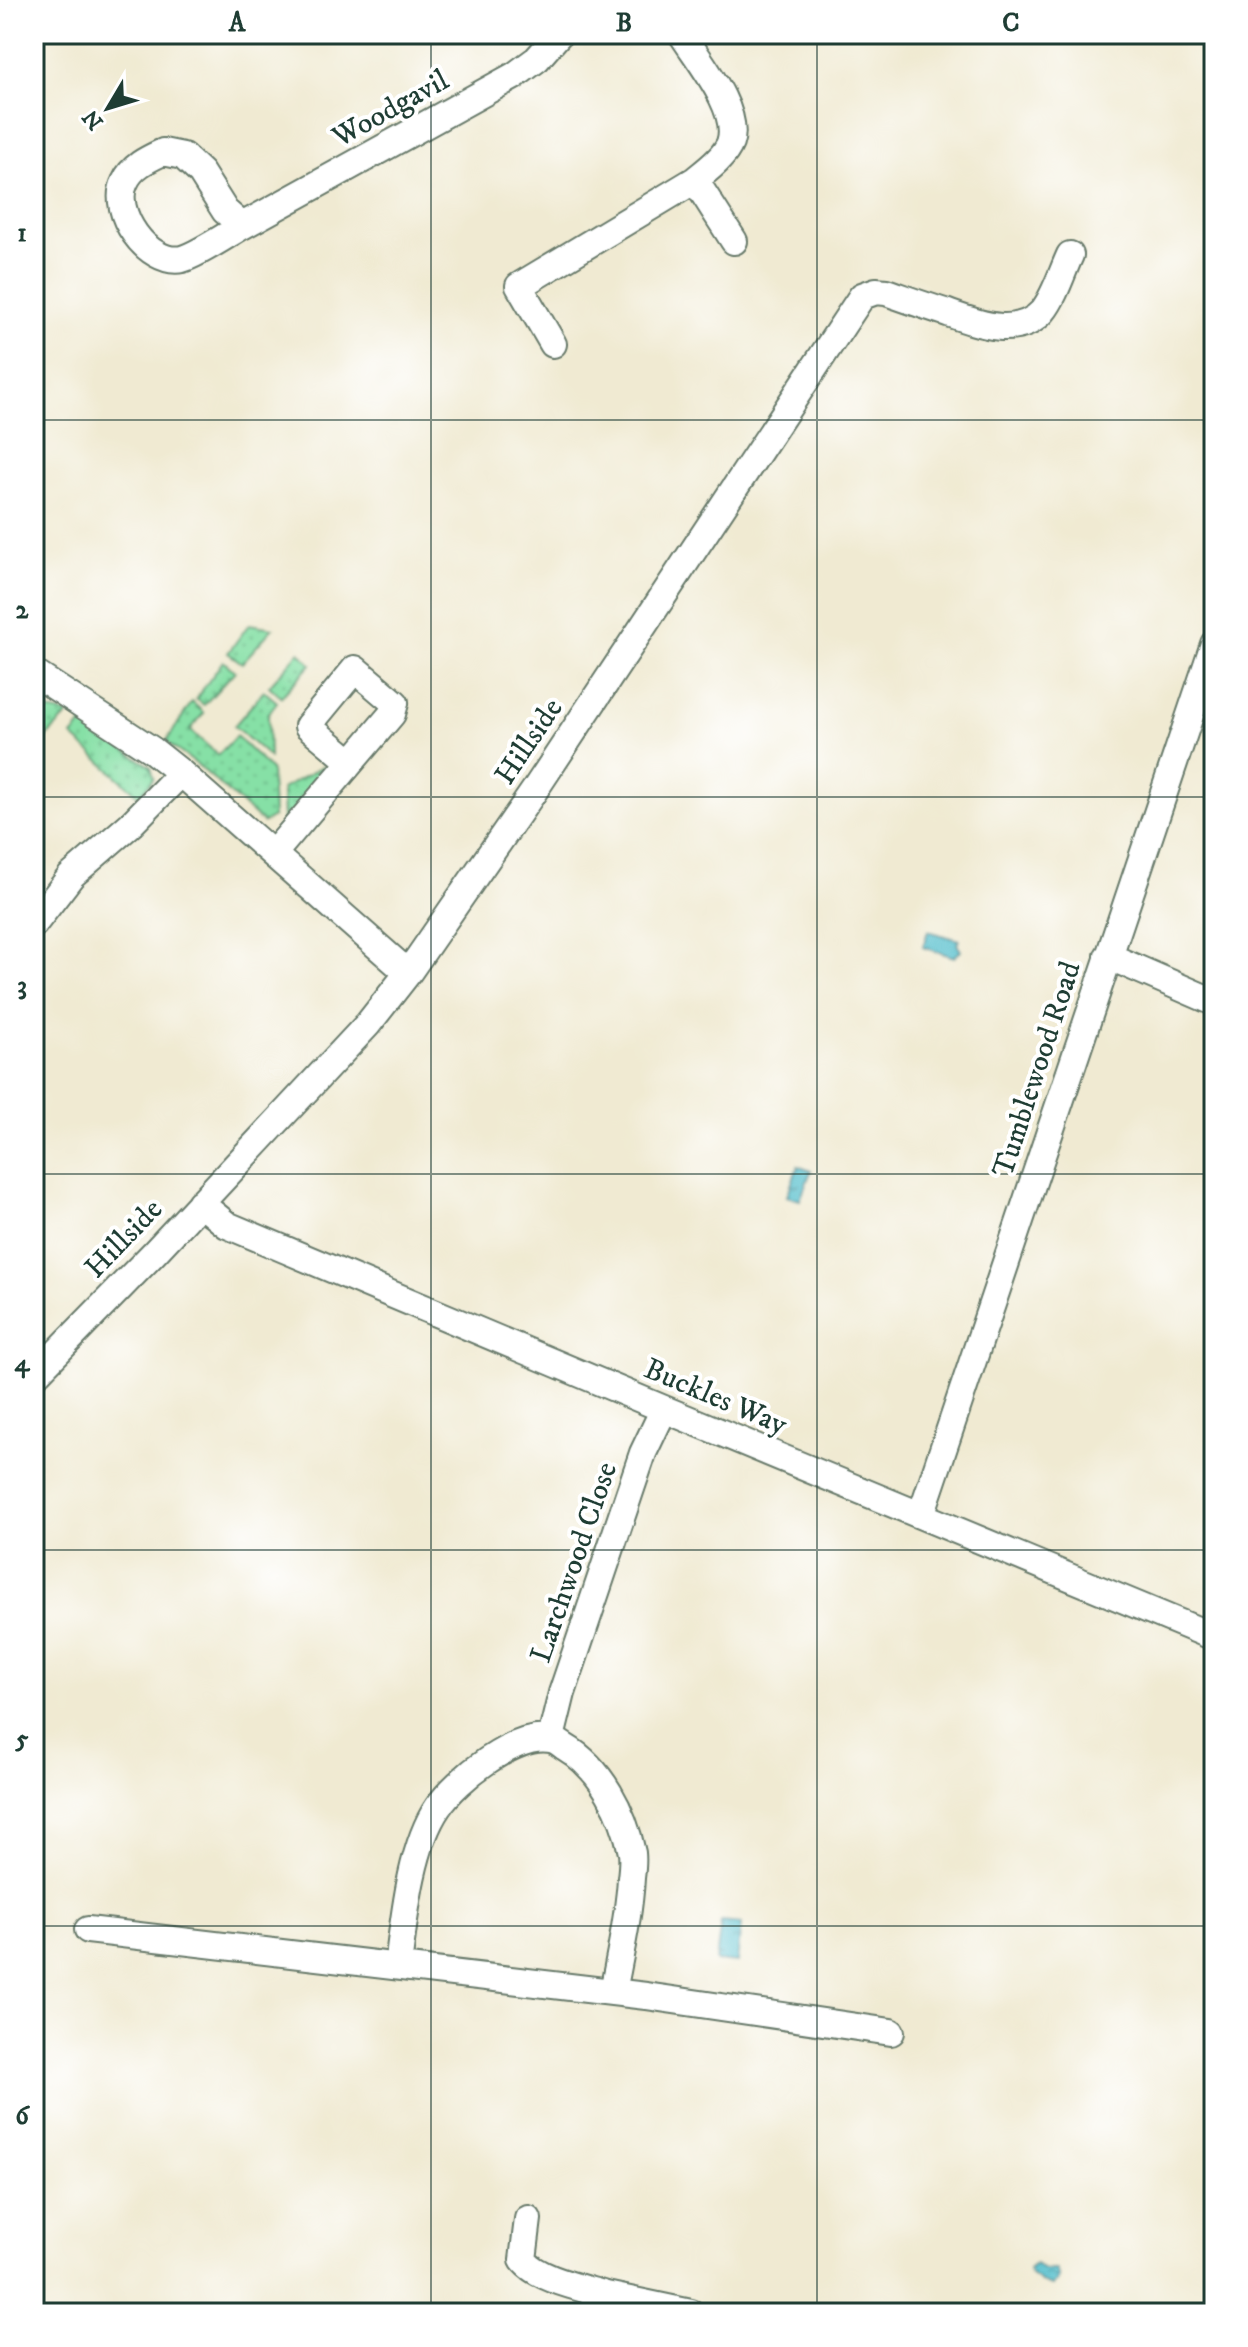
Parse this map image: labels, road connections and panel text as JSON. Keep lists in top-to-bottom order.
{
  "streets": {
    "street": [
      "Woodgavil",
      "Hillside",
      "Tumblewood Road",
      "Buckles Way",
      "Larchwood Close"
    ]
  },
  "crossings": [
    ["Hillside", "Buckles Way"],
    ["Tumblewood Road", "Buckles Way"],
    ["Buckles Way", "Larchwood Close"]
  ],
  "north": "bottom left",
  "grid": {
    "columns": ["A", "B", "C"],
    "rows": [
      "1",
      "2",
      "3",
      "4",
      "5",
      "6"
    ]
  }
}
